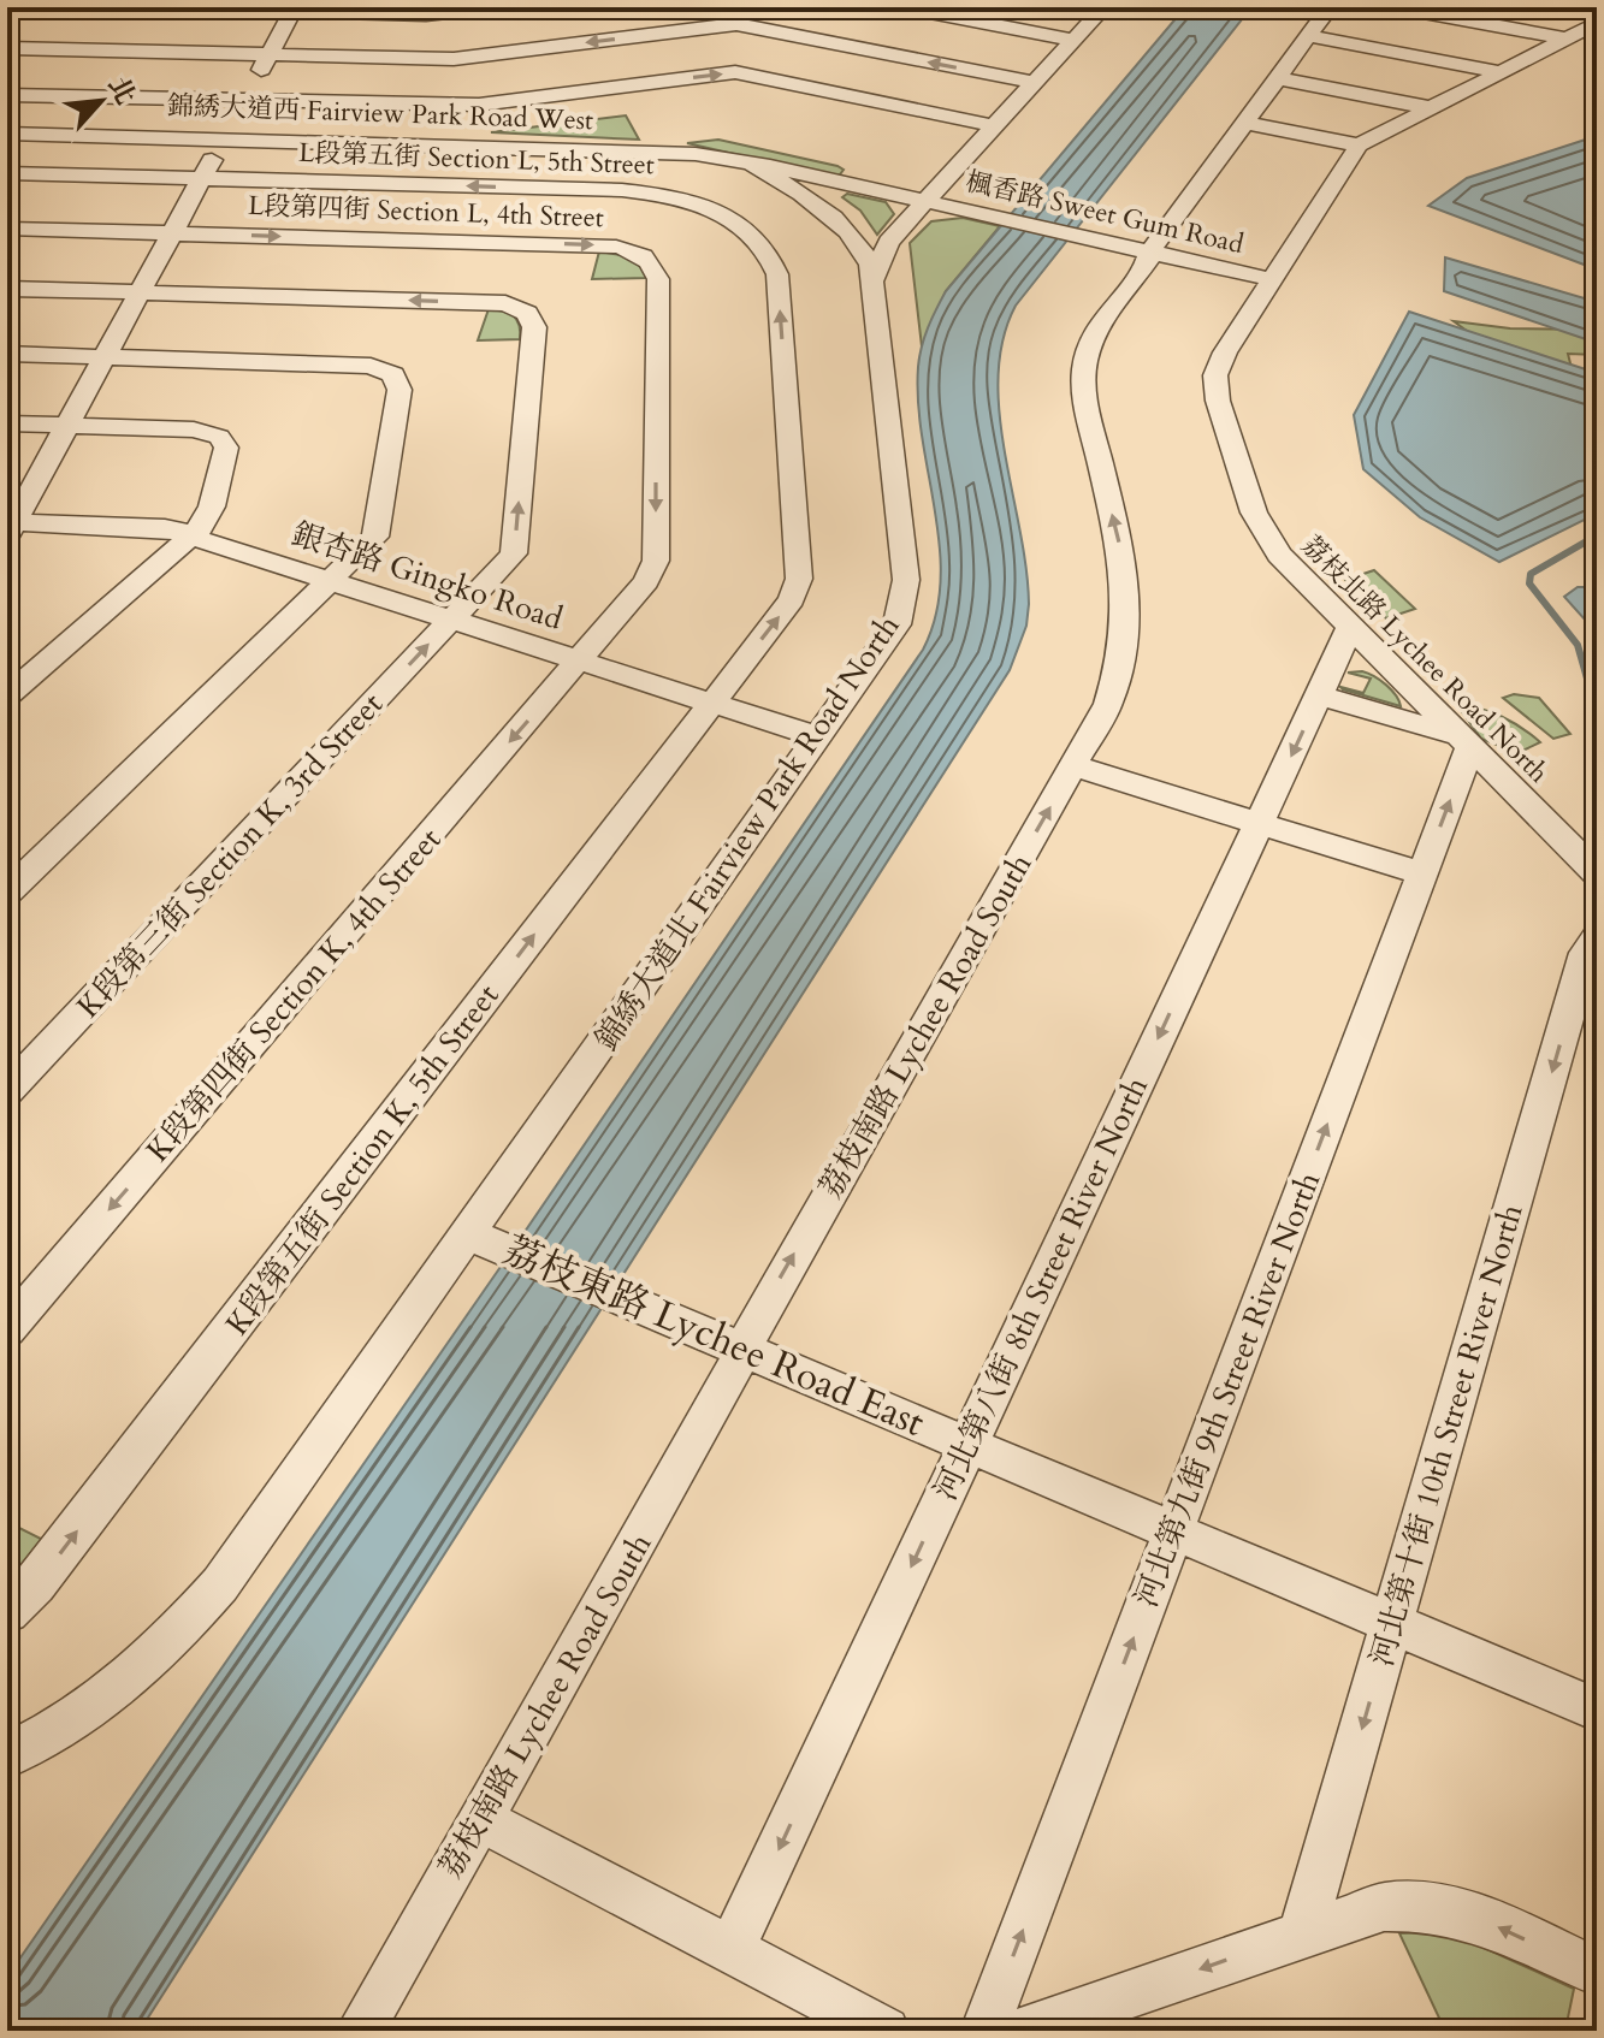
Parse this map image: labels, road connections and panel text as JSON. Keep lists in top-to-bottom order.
{
  "streets": {
    "street": [
      "錦綉大道西 Fairview Park Road West",
      "L段第五街 Section L, 5th Street",
      "L段第四街 Section L, 4th Street",
      "楓香路 Sweet Gum Road",
      "銀杏路 Gingko Road",
      "荔枝北路 Lychee Road North",
      "錦綉大道北 Fairview Park Road North",
      "K段第三街 Section K, 3rd Street",
      "K段第四街 Section K, 4th Street",
      "荔枝南路 Lychee Road South",
      "K段第五街 Section K, 5th Street",
      "河北第八街 8th Street River North",
      "荔枝東路 Lychee Road East",
      "河北第九街 9th Street River North",
      "河北第十街 10th Street River North"
    ]
  },
  "crossings": [
    ["錦綉大道西 Fairview Park Road West", "楓香路 Sweet Gum Road"],
    ["錦綉大道西 Fairview Park Road West", "錦綉大道北 Fairview Park Road North"],
    ["L段第五街 Section L, 5th Street", "銀杏路 Gingko Road"],
    ["L段第五街 Section L, 5th Street", "K段第五街 Section K, 5th Street"],
    ["L段第四街 Section L, 4th Street", "銀杏路 Gingko Road"],
    ["L段第四街 Section L, 4th Street", "K段第四街 Section K, 4th Street"],
    ["楓香路 Sweet Gum Road", "荔枝北路 Lychee Road North"],
    ["楓香路 Sweet Gum Road", "荔枝南路 Lychee Road South"],
    ["銀杏路 Gingko Road", "錦綉大道北 Fairview Park Road North"],
    ["銀杏路 Gingko Road", "K段第三街 Section K, 3rd Street"],
    ["銀杏路 Gingko Road", "K段第四街 Section K, 4th Street"],
    ["銀杏路 Gingko Road", "K段第五街 Section K, 5th Street"],
    ["荔枝北路 Lychee Road North", "河北第八街 8th Street River North"],
    ["荔枝北路 Lychee Road North", "河北第九街 9th Street River North"],
    ["錦綉大道北 Fairview Park Road North", "荔枝東路 Lychee Road East"],
    ["荔枝南路 Lychee Road South", "荔枝東路 Lychee Road East"],
    ["河北第八街 8th Street River North", "荔枝東路 Lychee Road East"],
    ["荔枝東路 Lychee Road East", "河北第九街 9th Street River North"],
    ["荔枝東路 Lychee Road East", "河北第十街 10th Street River North"]
  ],
  "one_way": [
    "荔枝南路 Lychee Road South",
    "K段第五街 Section K, 5th Street",
    "河北第八街 8th Street River North",
    "河北第九街 9th Street River North",
    "河北第十街 10th Street River North"
  ],
  "north": "top right"
}
